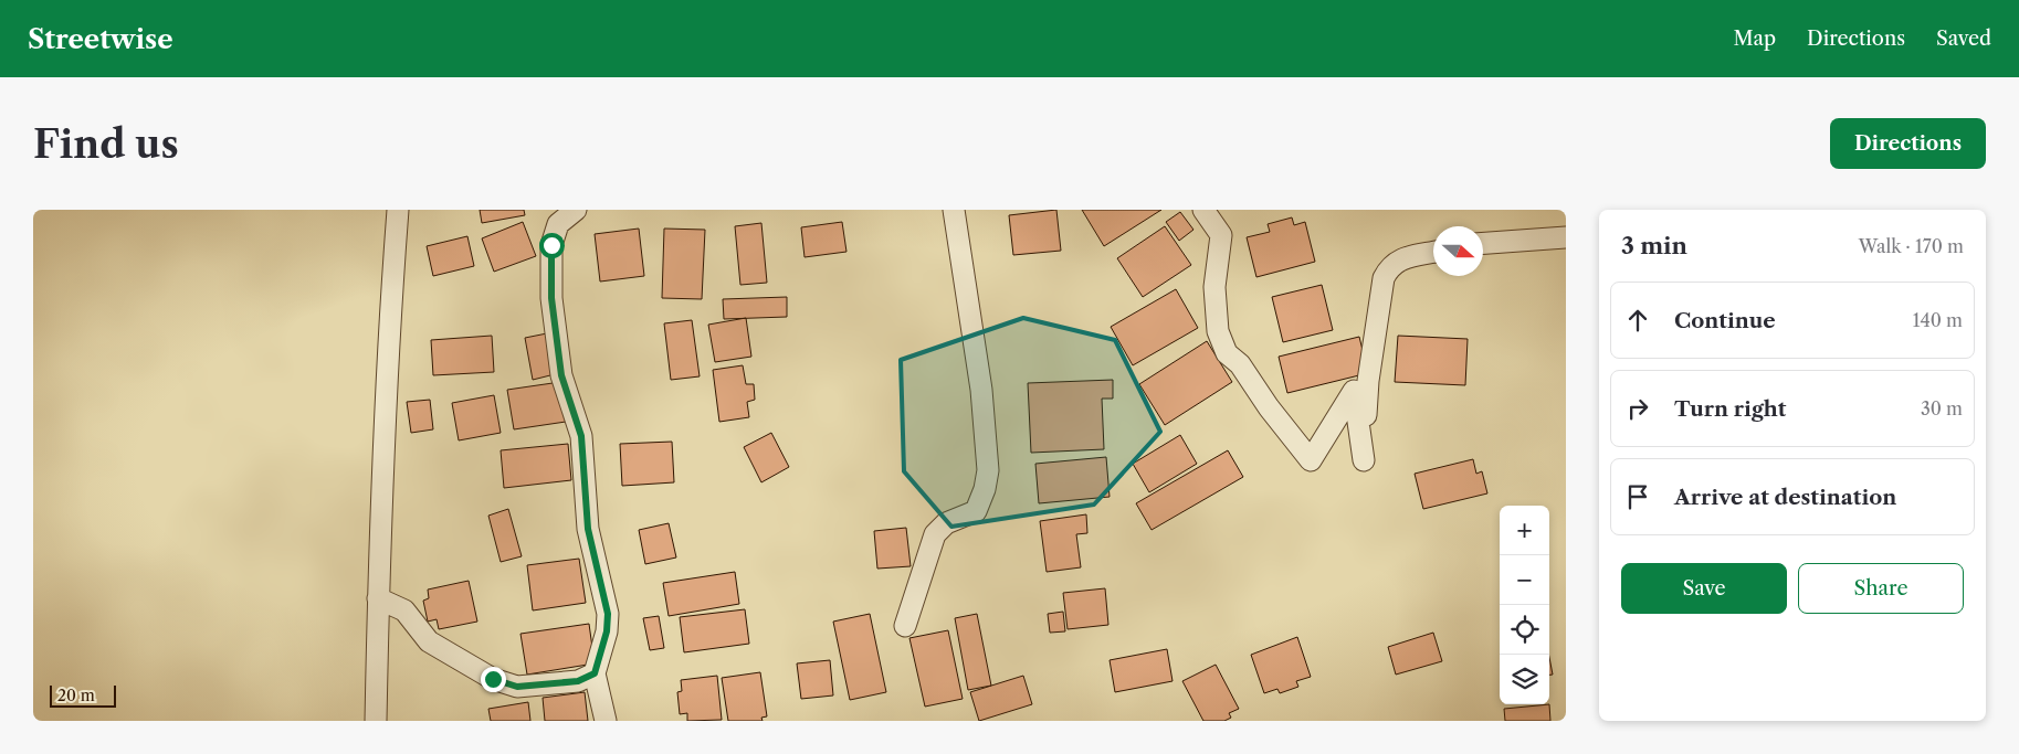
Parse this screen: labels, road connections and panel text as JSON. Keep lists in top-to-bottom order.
{
  "scale_bar": "20 m",
  "north": "right",
  "page": {
    "header": "Streetwise",
    "nav": ["Map", "Directions", "Saved"],
    "buttons": [
      "Directions",
      ["Save", "Share"]
    ],
    "title": "Find us",
    "heading": ["3 min", "Walk · 170 m"],
    "list": [
      ["Continue", "140 m"],
      ["Turn right", "30 m"],
      "Arrive at destination"
    ],
    "map_buttons": ["+", "−"],
    "scale": "20 m"
  }
}
